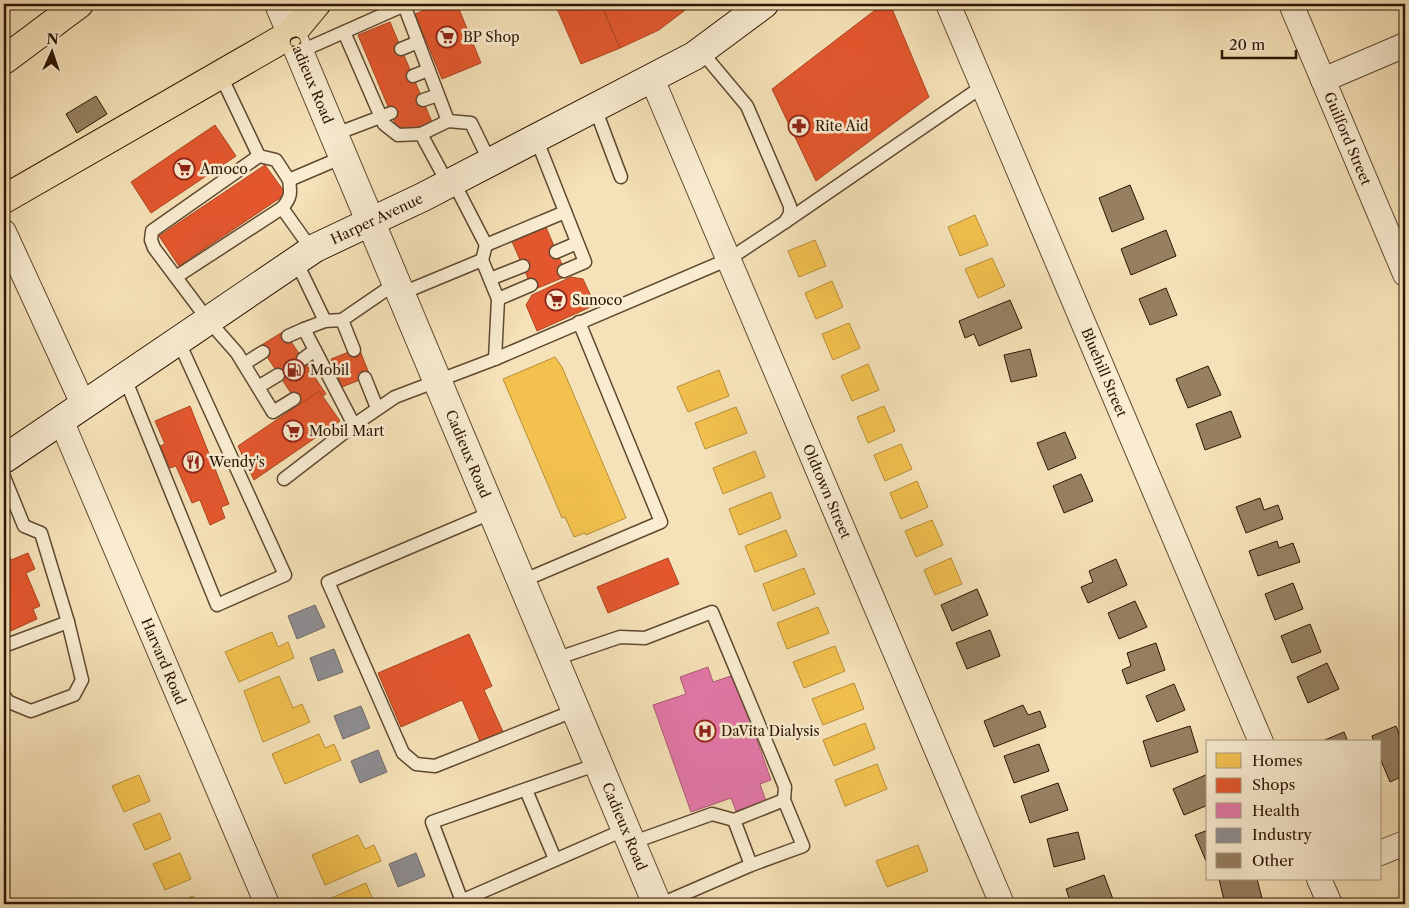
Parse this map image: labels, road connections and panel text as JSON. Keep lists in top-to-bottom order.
{
  "streets": {
    "street": [
      "Cadieux Road",
      "Guilford Street",
      "Harper Avenue",
      "Bluehill Street",
      "Oldtown Street",
      "Harvard Road"
    ]
  },
  "crossings": [
    ["Cadieux Road", "Harper Avenue"],
    ["Harper Avenue", "Oldtown Street"],
    ["Harper Avenue", "Harvard Road"]
  ],
  "places": {
    "supermarket": [
      "BP Shop",
      "Amoco",
      "Sunoco",
      "Mobil Mart"
    ],
    "pharmacy": ["Rite Aid"],
    "fuel station": ["Mobil"],
    "restaurant": ["Wendy's"],
    "hospital": ["DaVita Dialysis"]
  },
  "legend": [
    "Homes",
    "Shops",
    "Health",
    "Industry",
    "Other"
  ],
  "scale_bar": "20 m",
  "north": "top"
}
